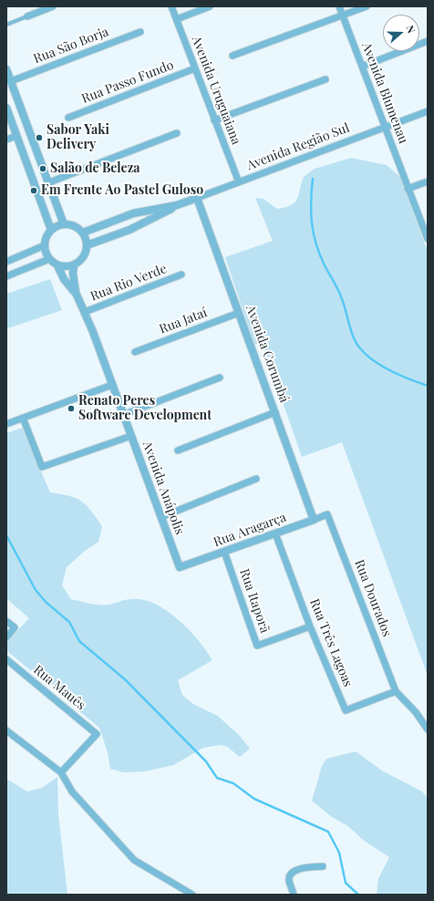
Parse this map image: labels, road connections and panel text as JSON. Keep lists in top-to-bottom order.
{
  "streets": {
    "street": [
      "Rua São Borja",
      "Rua Passo Fundo",
      "Avenida Uruguaiana",
      "Avenida Blumenau",
      "Avenida Região Sul",
      "Rua Rio Verde",
      "Rua Jataí",
      "Avenida Corumbá",
      "Avenida Anápolis",
      "Rua Aragarça",
      "Rua Dourados",
      "Rua Itaporã",
      "Rua Três Lagoas",
      "Rua Mauês"
    ]
  },
  "crossings": [
    ["Rua Passo Fundo", "Avenida Uruguaiana"],
    ["Avenida Uruguaiana", "Avenida Região Sul"],
    ["Avenida Blumenau", "Avenida Região Sul"],
    ["Avenida Região Sul", "Avenida Corumbá"],
    ["Avenida Região Sul", "Avenida Anápolis"],
    ["Rua Rio Verde", "Avenida Anápolis"],
    ["Rua Jataí", "Avenida Corumbá"],
    ["Avenida Corumbá", "Rua Aragarça"],
    ["Avenida Anápolis", "Rua Aragarça"],
    ["Rua Aragarça", "Rua Dourados"],
    ["Rua Aragarça", "Rua Itaporã"],
    ["Rua Aragarça", "Rua Três Lagoas"],
    ["Rua Dourados", "Rua Três Lagoas"],
    ["Rua Itaporã", "Rua Três Lagoas"]
  ],
  "places": [
    "Sabor Yaki Delivery",
    "Salão de Beleza",
    "Em Frente Ao Pastel Guloso",
    "Renato Peres Software Development"
  ],
  "north": "right"
}
